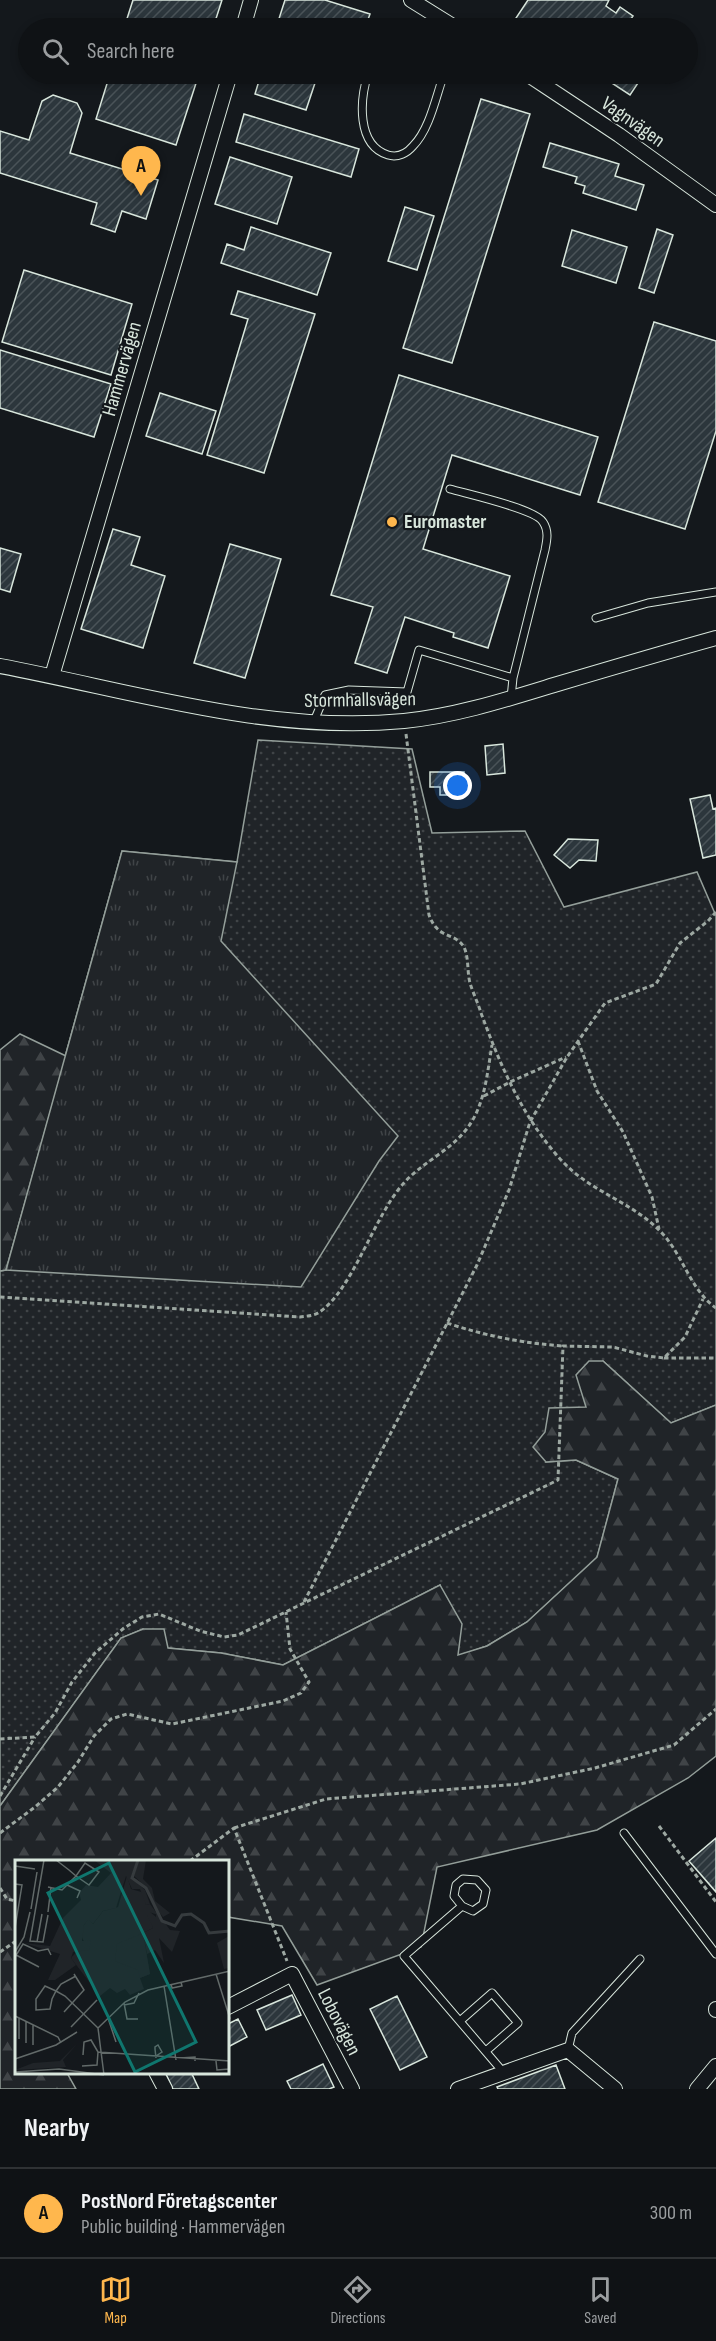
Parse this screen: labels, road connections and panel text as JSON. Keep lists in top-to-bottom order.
{
  "streets": {
    "street": [
      "Vagnvägen",
      "Hammervägen",
      "Stormhallsvägen",
      "Lobovägen"
    ]
  },
  "crossings": [
    ["Hammervägen", "Stormhallsvägen"]
  ],
  "places": ["Euromaster"],
  "page": {
    "search": "Search here",
    "pins": "A",
    "heading": "Nearby",
    "list": [
      {
        "mark": "A",
        "name": "PostNord Företagscenter",
        "note": "Public building · Hammervägen",
        "value": "300 m"
      }
    ],
    "nav": ["Map", "Directions", "Saved"]
  }
}
